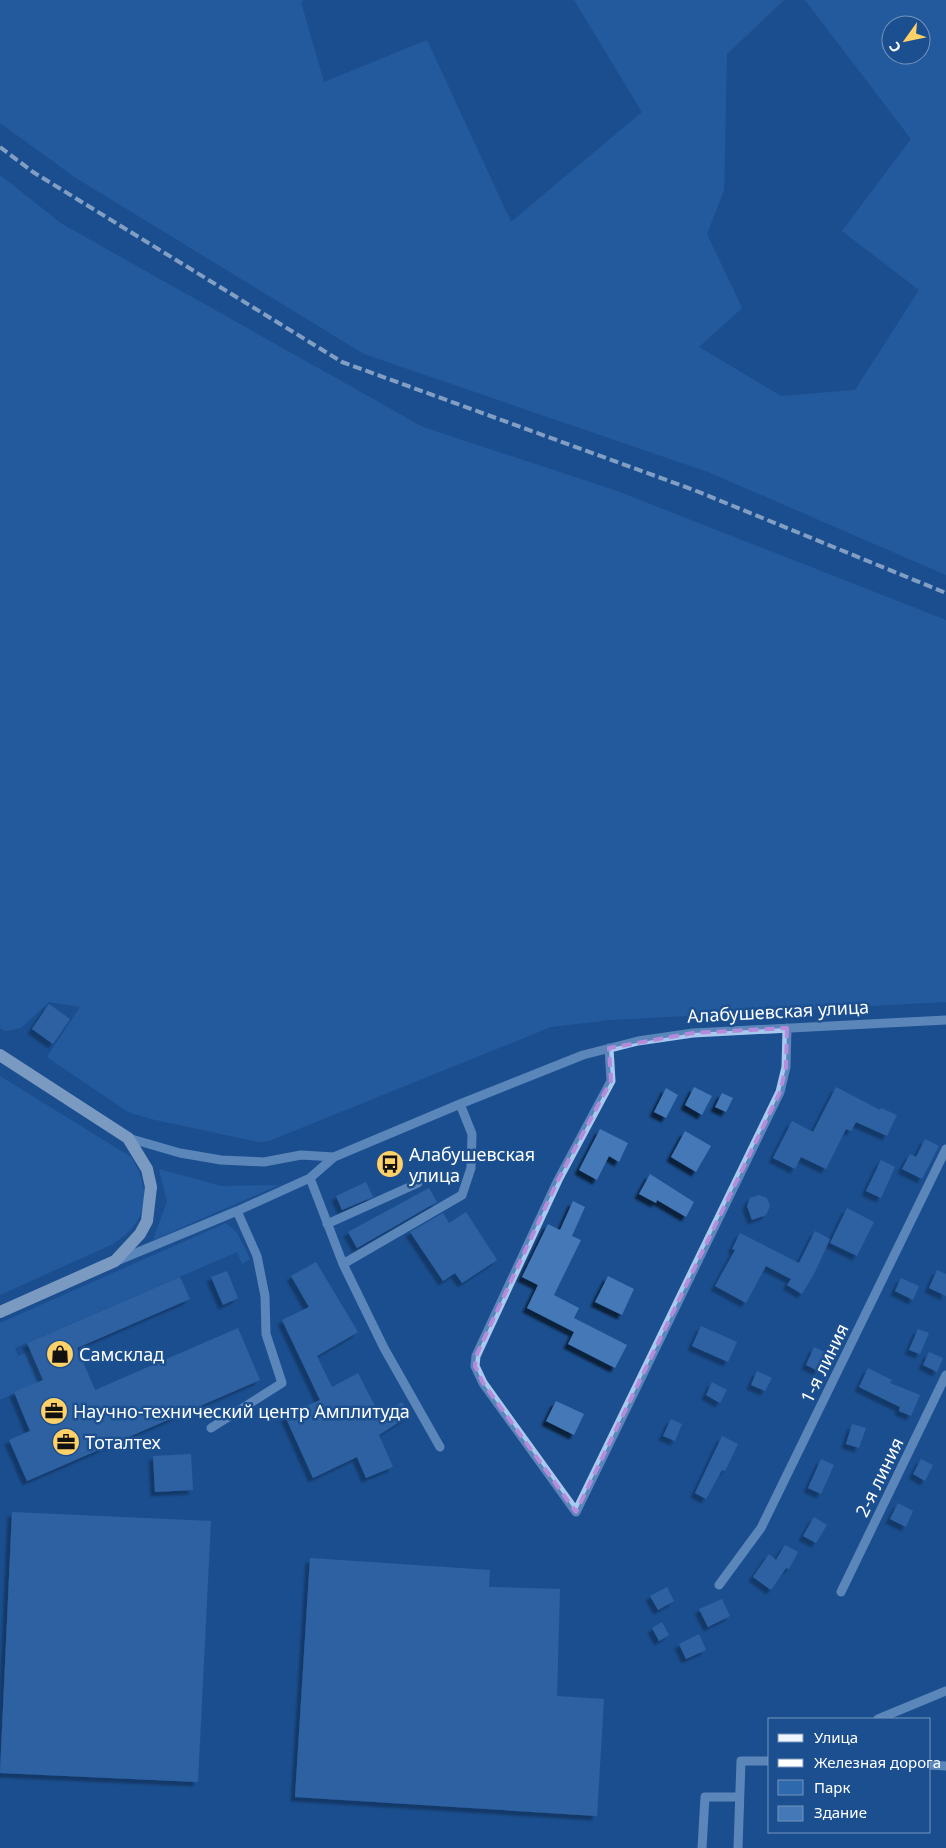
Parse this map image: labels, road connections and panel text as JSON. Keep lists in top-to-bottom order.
{
  "streets": {
    "main road": ["Алабушевская улица"],
    "street": ["1-я линия", "2-я линия"]
  },
  "places": {
    "bus stop": ["Алабушевская улица"],
    "shop": ["Самсклад"],
    "office": ["Научно-технический центр Амплитуда", "Тоталтех"]
  },
  "legend": [
    "Улица",
    "Железная дорога",
    "Парк",
    "Здание"
  ],
  "north": "bottom left"
}
